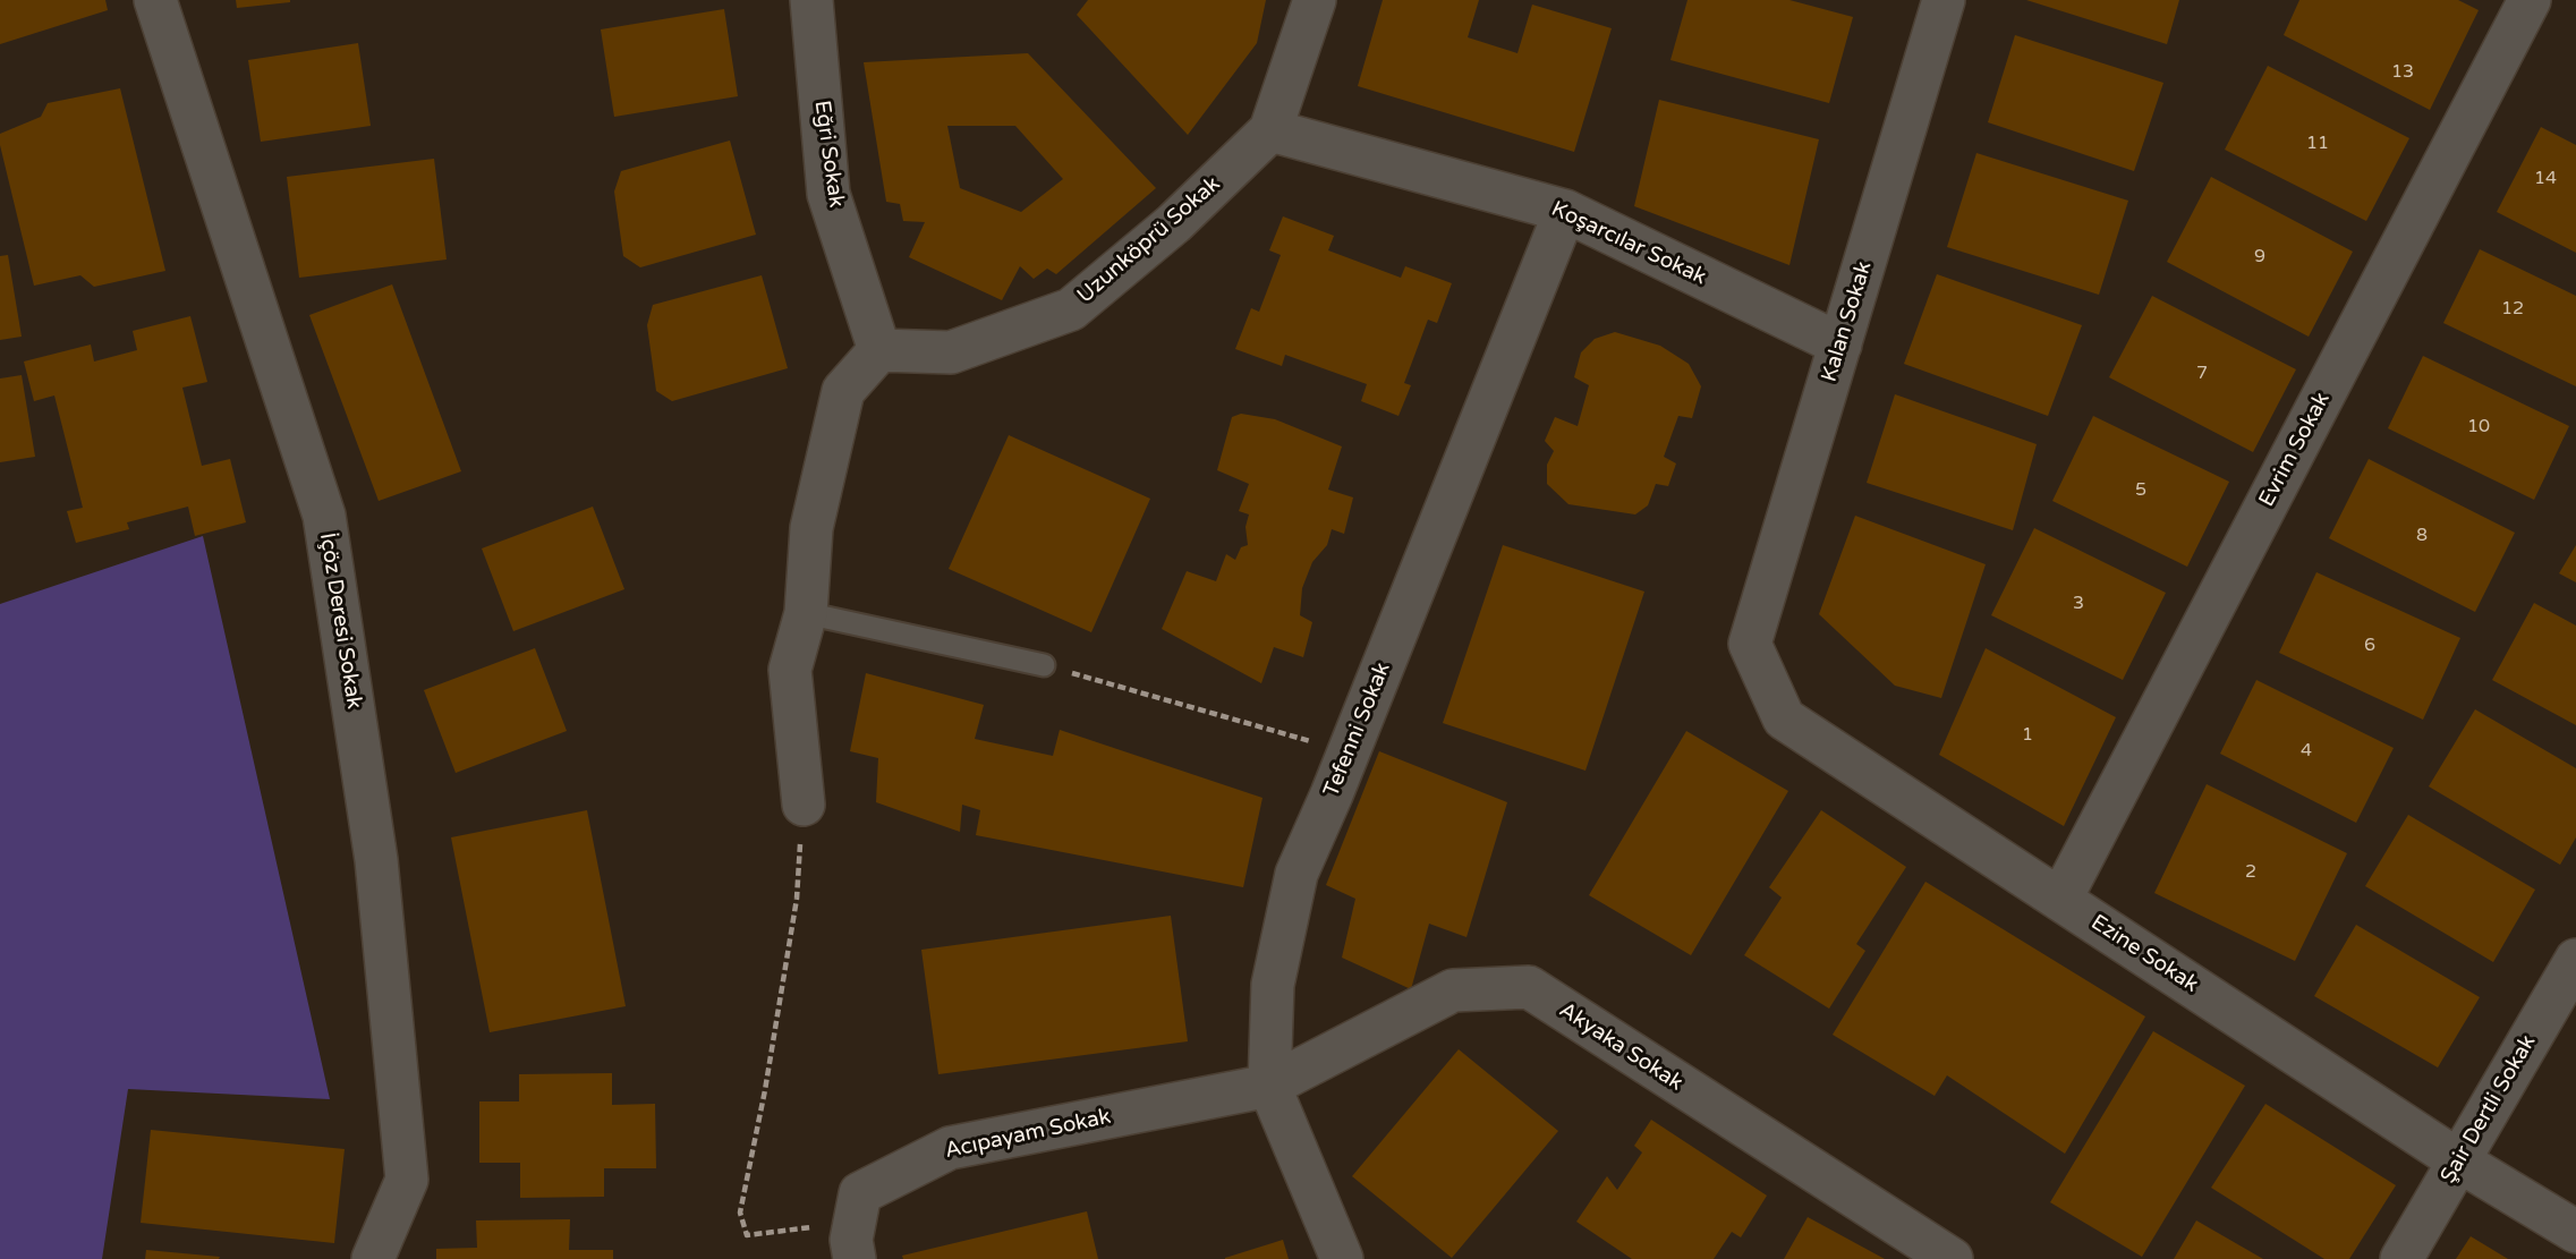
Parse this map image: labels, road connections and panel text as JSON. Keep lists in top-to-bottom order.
{
  "streets": {
    "street": [
      "Eğri Sokak",
      "Uzunköprü Sokak",
      "Koşarcılar Sokak",
      "Kalan Sokak",
      "Evrim Sokak",
      "İçöz Deresi Sokak",
      "Tefenni Sokak",
      "Ezine Sokak",
      "Akyaka Sokak",
      "Şair Dertli Sokak",
      "Acıpayam Sokak"
    ]
  },
  "crossings": [
    ["Eğri Sokak", "Uzunköprü Sokak"],
    ["Uzunköprü Sokak", "Koşarcılar Sokak"],
    ["Koşarcılar Sokak", "Kalan Sokak"],
    ["Koşarcılar Sokak", "Tefenni Sokak"],
    ["Kalan Sokak", "Ezine Sokak"],
    ["Evrim Sokak", "Ezine Sokak"],
    ["Tefenni Sokak", "Akyaka Sokak"],
    ["Tefenni Sokak", "Acıpayam Sokak"],
    ["Ezine Sokak", "Şair Dertli Sokak"],
    ["Akyaka Sokak", "Acıpayam Sokak"]
  ],
  "house_numbers": [
    "13",
    "11",
    "14",
    "9",
    "12",
    "7",
    "10",
    "5",
    "8",
    "3",
    "6",
    "1",
    "4",
    "2"
  ]
}
